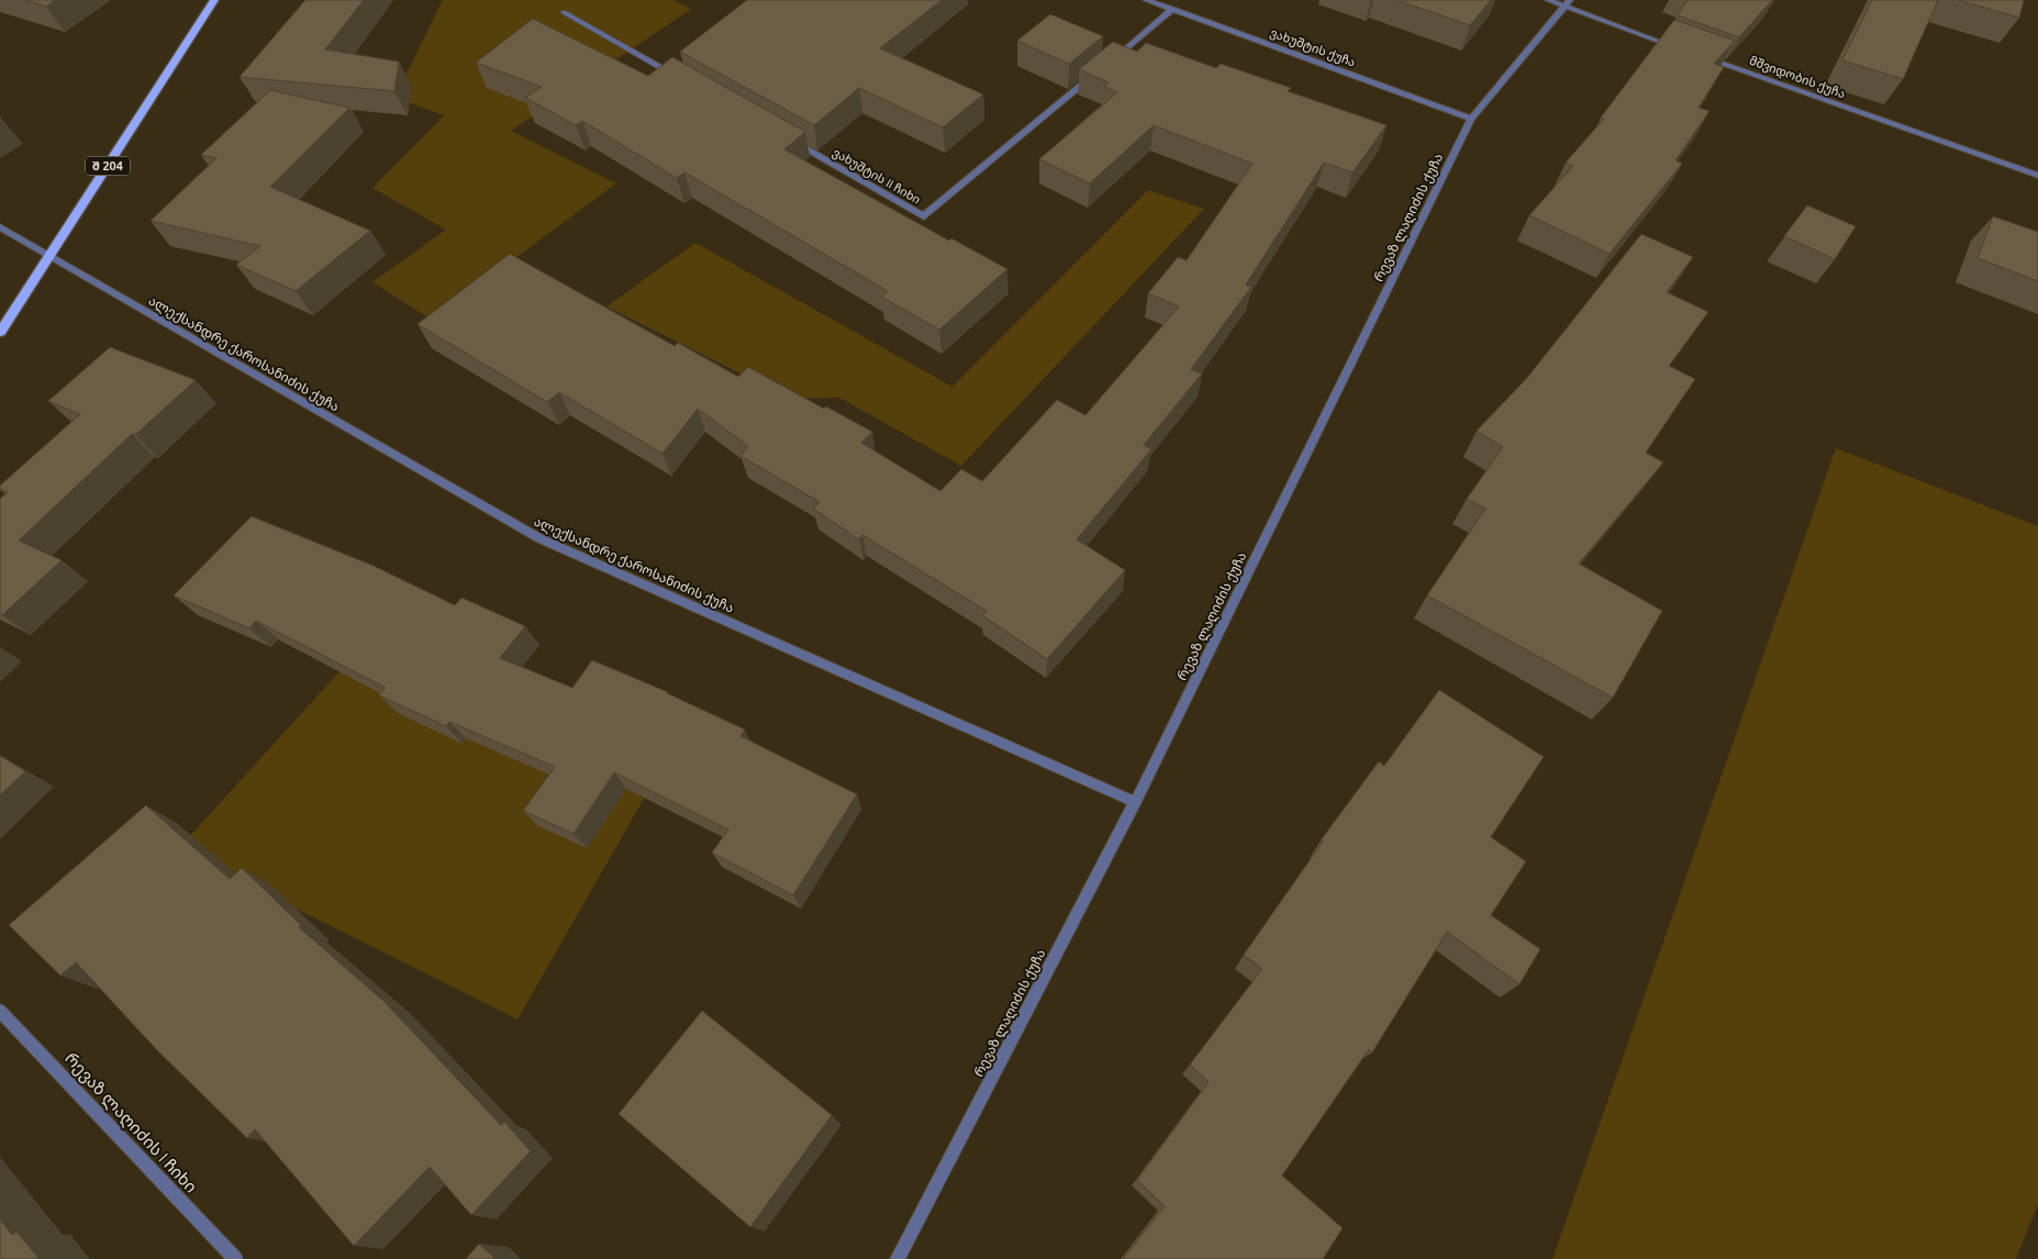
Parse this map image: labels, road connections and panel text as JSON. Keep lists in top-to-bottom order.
{
  "streets": {
    "main road": ["შ 204"],
    "street": [
      "ვახუშტის ქუჩა",
      "მშვიდობის ქუჩა",
      "ვახუშტის II ჩიხი",
      "რევაზ ლაღიძის ქუჩა",
      "ალექსანდრე ქაროსანიძის ქუჩა",
      "რევაზ ლაღიძის I ჩიხი"
    ]
  },
  "crossings": [
    ["ვახუშტის ქუჩა", "რევაზ ლაღიძის ქუჩა"],
    ["შ 204", "ალექსანდრე ქაროსანიძის ქუჩა"],
    ["რევაზ ლაღიძის ქუჩა", "ალექსანდრე ქაროსანიძის ქუჩა"]
  ]
}
